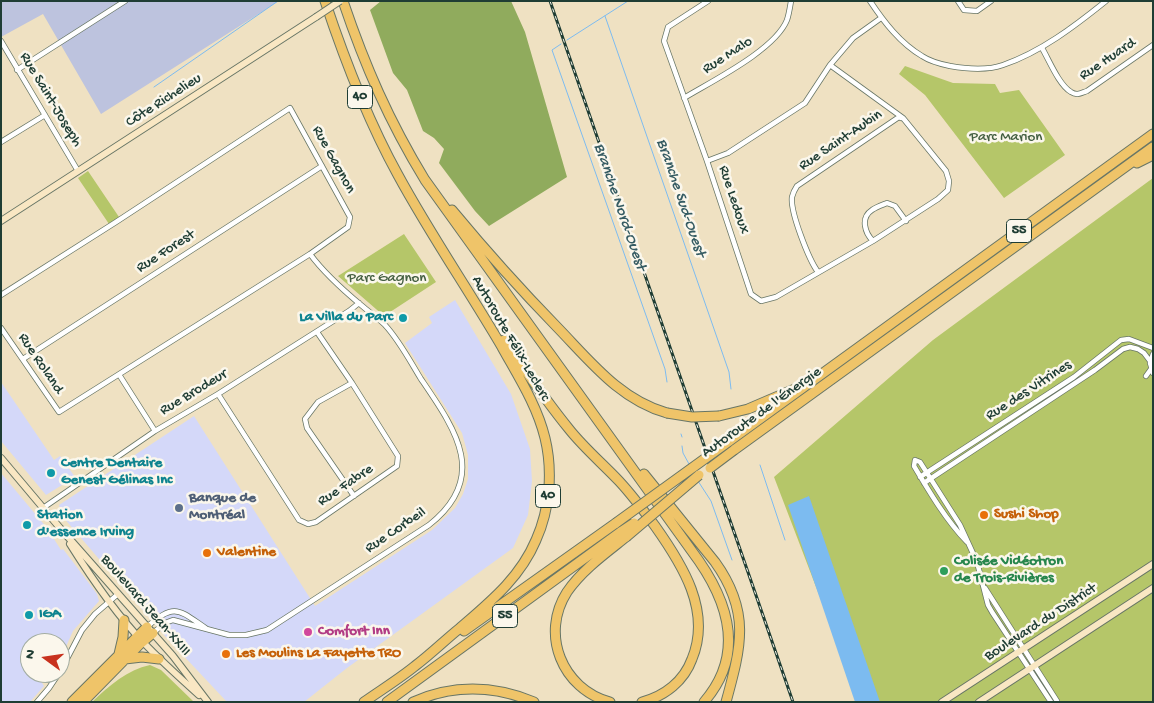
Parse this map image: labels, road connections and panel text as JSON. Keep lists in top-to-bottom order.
{
  "streets": {
    "highway": [
      "40",
      "55",
      "Autoroute Félix-Leclerc",
      "Autoroute de l'Énergie"
    ],
    "street": [
      "Rue Malo",
      "Rue Huard",
      "Rue Saint-Joseph",
      "Côte Richelieu",
      "Rue Saint-Aubin",
      "Rue Gagnon",
      "Rue Ledoux",
      "Rue Forest",
      "Rue Roland",
      "Rue des Vitrines",
      "Rue Brodeur",
      "Rue Fabre",
      "Rue Corbeil",
      "Boulevard Jean-XXIII",
      "Boulevard du District"
    ]
  },
  "crossings": [
    ["Rue Malo", "Rue Ledoux"],
    ["Rue Saint-Joseph", "Côte Richelieu"],
    ["Côte Richelieu", "Autoroute Félix-Leclerc"],
    ["Rue Saint-Aubin", "Rue Ledoux"],
    ["Rue Gagnon", "Rue Forest"],
    ["Rue Gagnon", "Rue Roland"],
    ["Rue Gagnon", "Rue Corbeil"],
    ["55", "Autoroute de l'Énergie"],
    ["Rue Forest", "Rue Roland"],
    ["Autoroute Félix-Leclerc", "Autoroute de l'Énergie"],
    ["Rue Brodeur", "Rue Fabre"],
    ["Rue Brodeur", "Rue Corbeil"],
    ["Rue Brodeur", "Boulevard Jean-XXIII"],
    ["Rue Corbeil", "Boulevard Jean-XXIII"]
  ],
  "water": ["Branche Sud-Ouest", "Branche Nord-Ouest"],
  "parks": ["Parc Marion", "Parc Gagnon"],
  "places": [
    "La Villa du Parc",
    "Centre Dentaire Genest Gélinas Inc",
    "Banque de Montréal",
    "Sushi Shop",
    "Station d'essence Irving",
    "Valentine",
    "Colisée Vidéotron de Trois-Rivières",
    "IGA",
    "Comfort Inn",
    "Les Moulins La Fayette TRO"
  ],
  "north": "left"
}
